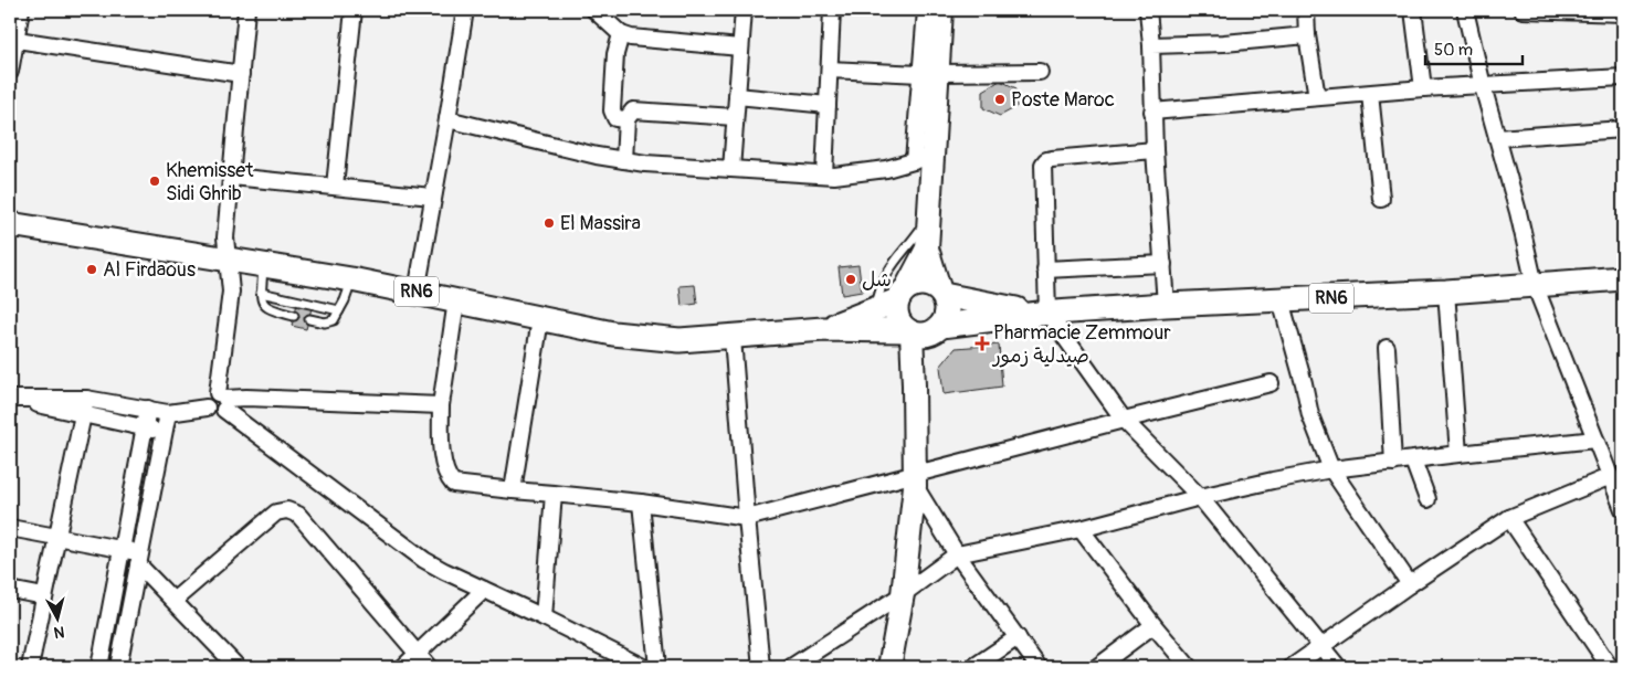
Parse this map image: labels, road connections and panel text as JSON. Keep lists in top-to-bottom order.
{
  "streets": {
    "main road": ["RN6"]
  },
  "places": {
    "other": [
      "Poste Maroc",
      "Khemisset Sidi Ghrib",
      "El Massira",
      "Al Firdaous",
      "شل"
    ],
    "health": ["Pharmacie Zemmour صيدلية زمور"]
  },
  "scale_bar": "50 m",
  "north": "bottom"
}
